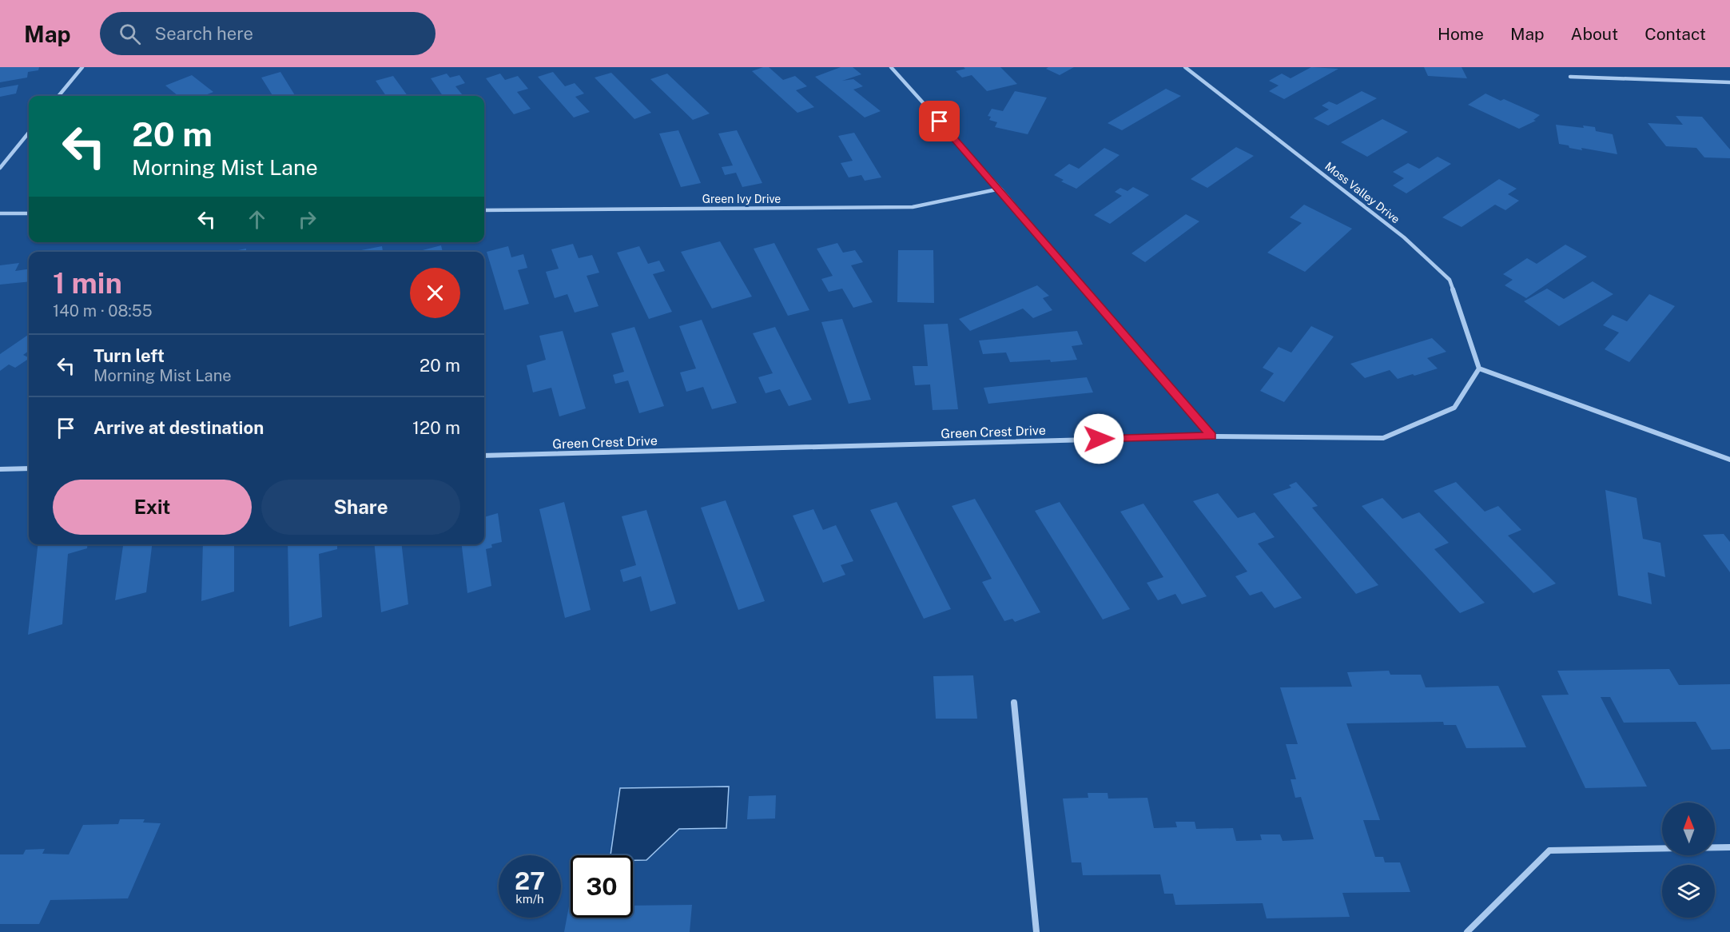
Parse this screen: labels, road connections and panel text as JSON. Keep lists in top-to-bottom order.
{
  "streets": {
    "street": ["Moss Valley Drive", "Green Ivy Drive", "Green Crest Drive"]
  },
  "crossings": [
    ["Moss Valley Drive", "Green Crest Drive"]
  ],
  "north": "top",
  "page": {
    "header": "Map",
    "search": "Search here",
    "nav": [
      "Home",
      "Map",
      "About",
      "Contact"
    ],
    "turn": ["20 m", "Morning Mist Lane"],
    "heading": ["1 min", "140 m · 08:55"],
    "list": [
      {
        "name": "Turn left",
        "note": "Morning Mist Lane",
        "value": "20 m"
      },
      {
        "name": "Arrive at destination",
        "value": "120 m"
      }
    ],
    "buttons": ["Exit", "Share"],
    "speed": "27 km/h",
    "limit": "30"
  }
}
